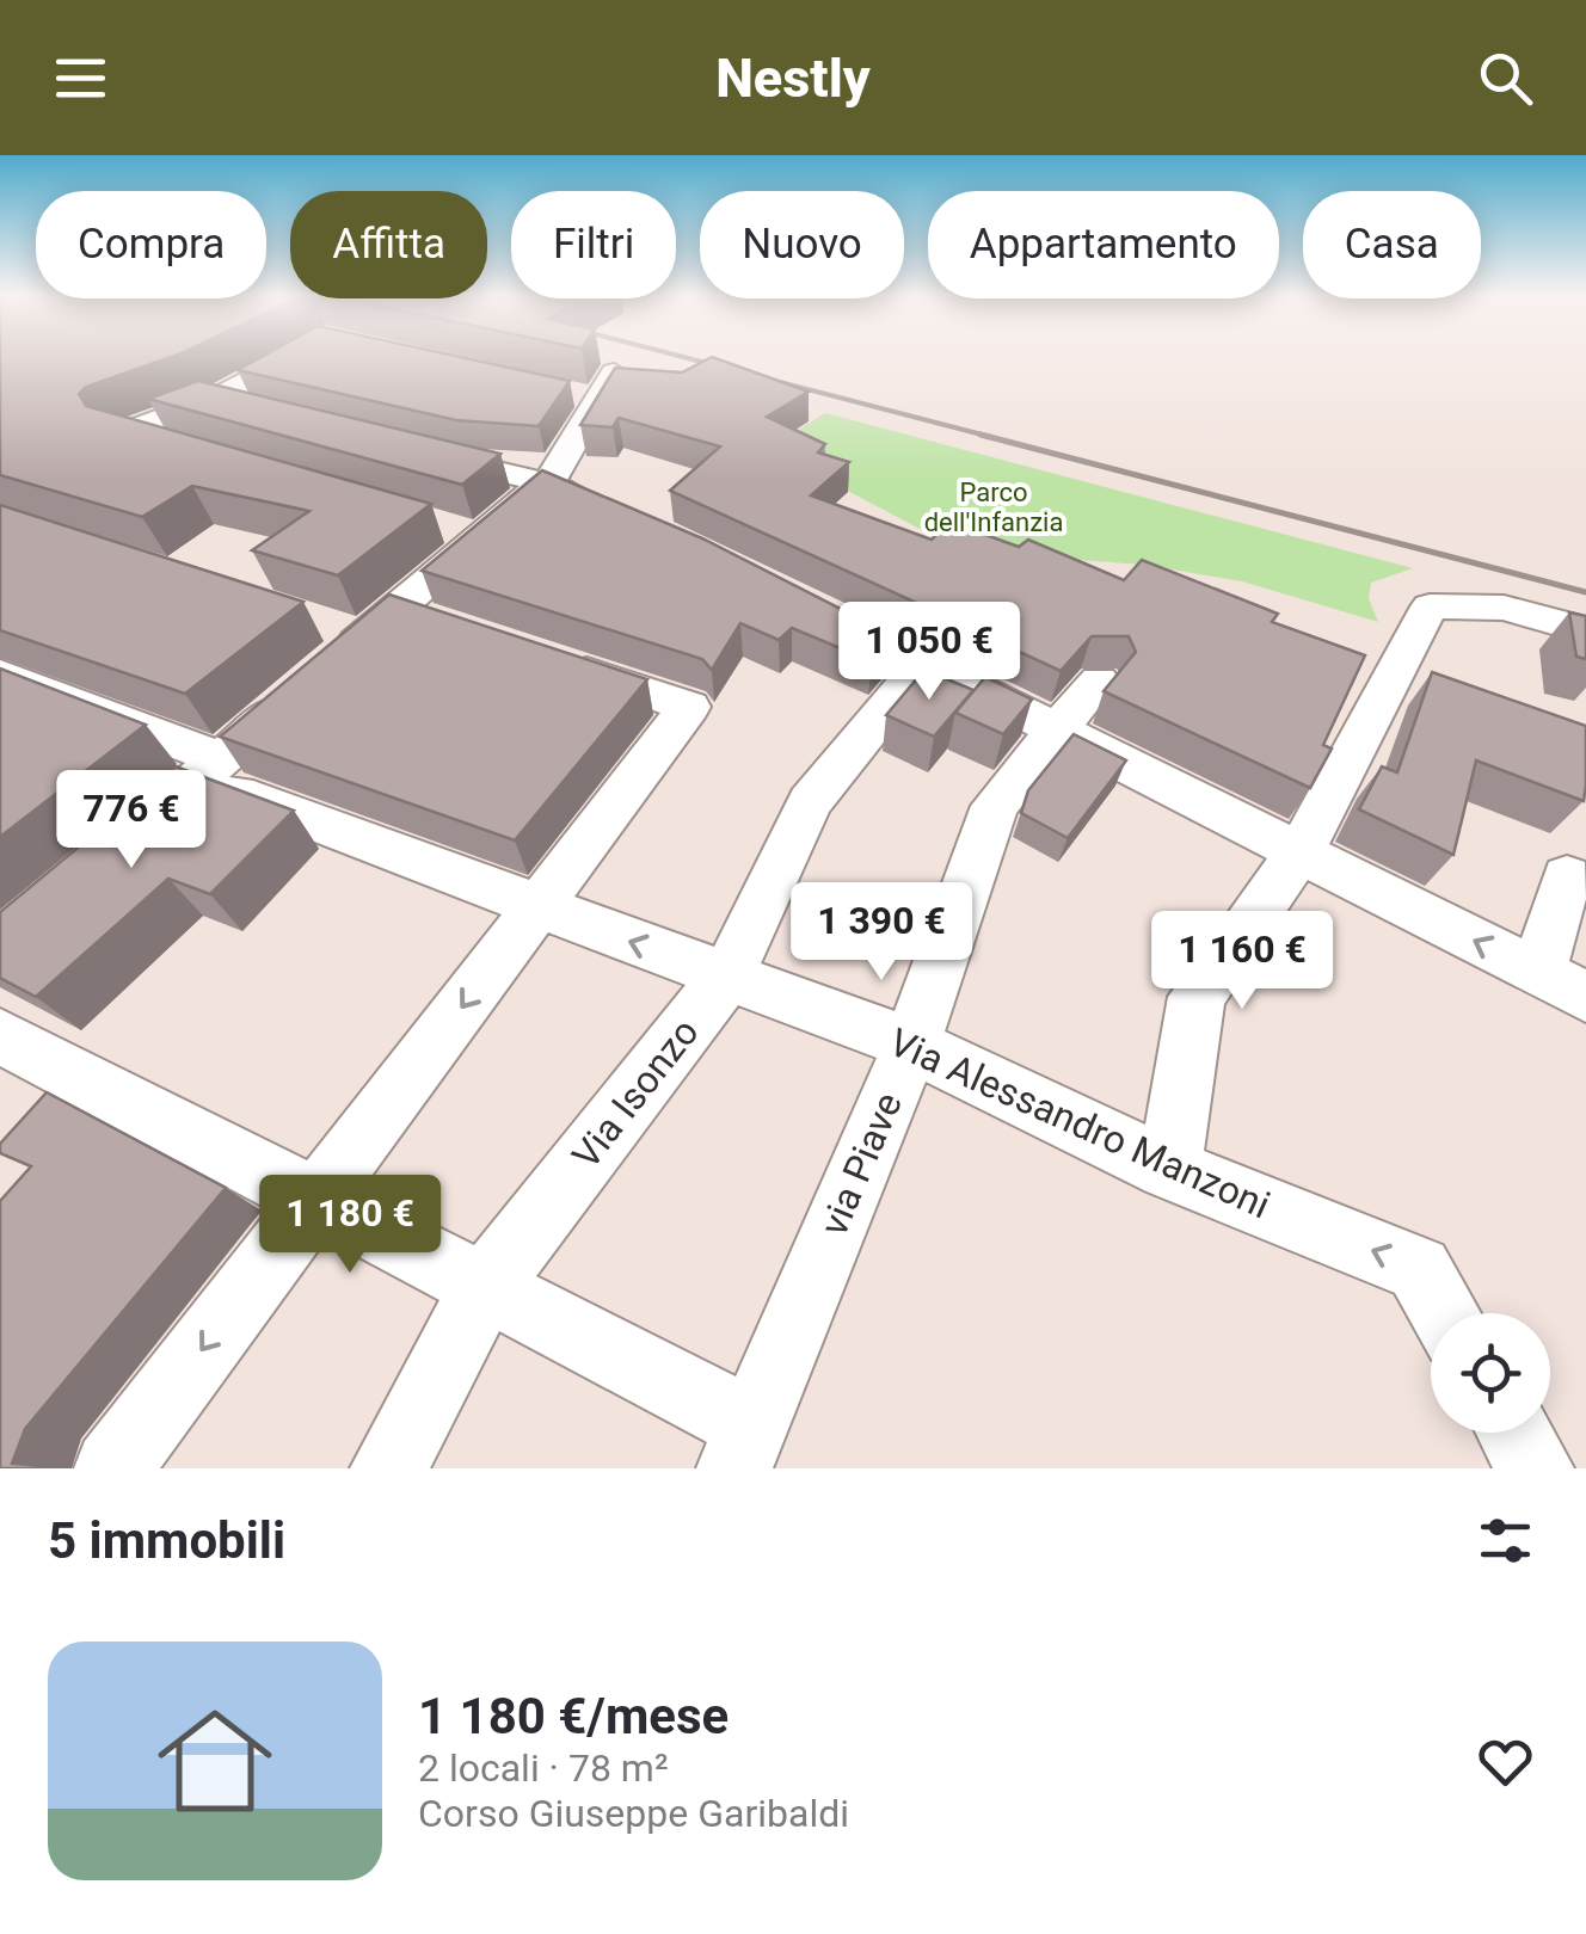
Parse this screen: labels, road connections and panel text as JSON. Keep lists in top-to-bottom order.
{
  "streets": {
    "street": ["Via Isonzo", "Via Alessandro Manzoni", "via Piave"]
  },
  "crossings": [
    ["Via Isonzo", "Via Alessandro Manzoni"],
    ["Via Alessandro Manzoni", "via Piave"]
  ],
  "parks": ["Parco dell'Infanzia"],
  "page": {
    "header": "Nestly",
    "chip": [
      "Compra",
      "Affitta",
      "Filtri",
      "Nuovo",
      "Appartamento",
      "Casa"
    ],
    "price": [
      "1 050 €",
      "776 €",
      "1 390 €",
      "1 160 €",
      "1 180 €"
    ],
    "heading": "5 immobili",
    "list": [
      {
        "name": "1 180 €/mese",
        "note": "2 locali · 78 m² · Corso Giuseppe Garibaldi"
      }
    ]
  }
}
